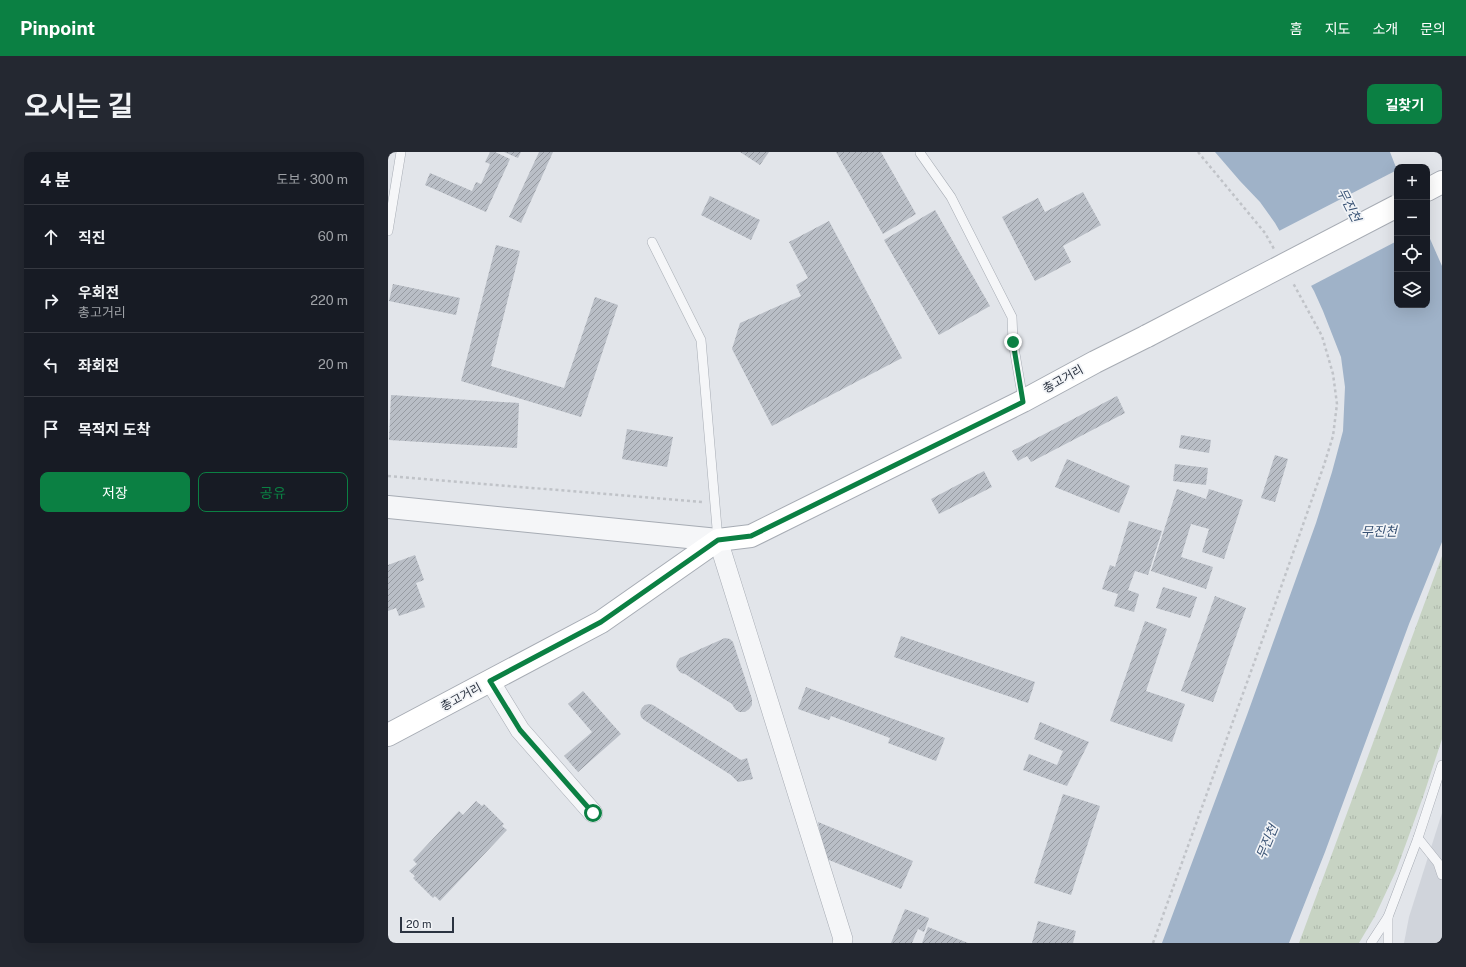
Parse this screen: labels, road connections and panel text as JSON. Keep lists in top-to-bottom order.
{
  "streets": {
    "main road": ["총고거리"]
  },
  "water": ["무진천"],
  "scale_bar": "20 m",
  "page": {
    "header": "Pinpoint",
    "nav": [
      "홈",
      "지도",
      "소개",
      "문의"
    ],
    "title": "오시는 길",
    "buttons": [
      "길찾기",
      ["저장", "공유"]
    ],
    "heading": ["4 분", "도보 · 300 m"],
    "map_buttons": ["+", "−"],
    "list": [
      ["직진", "60 m"],
      ["우회전", "총고거리", "220 m"],
      ["좌회전", "20 m"],
      "목적지 도착"
    ],
    "scale": "20 m"
  }
}
